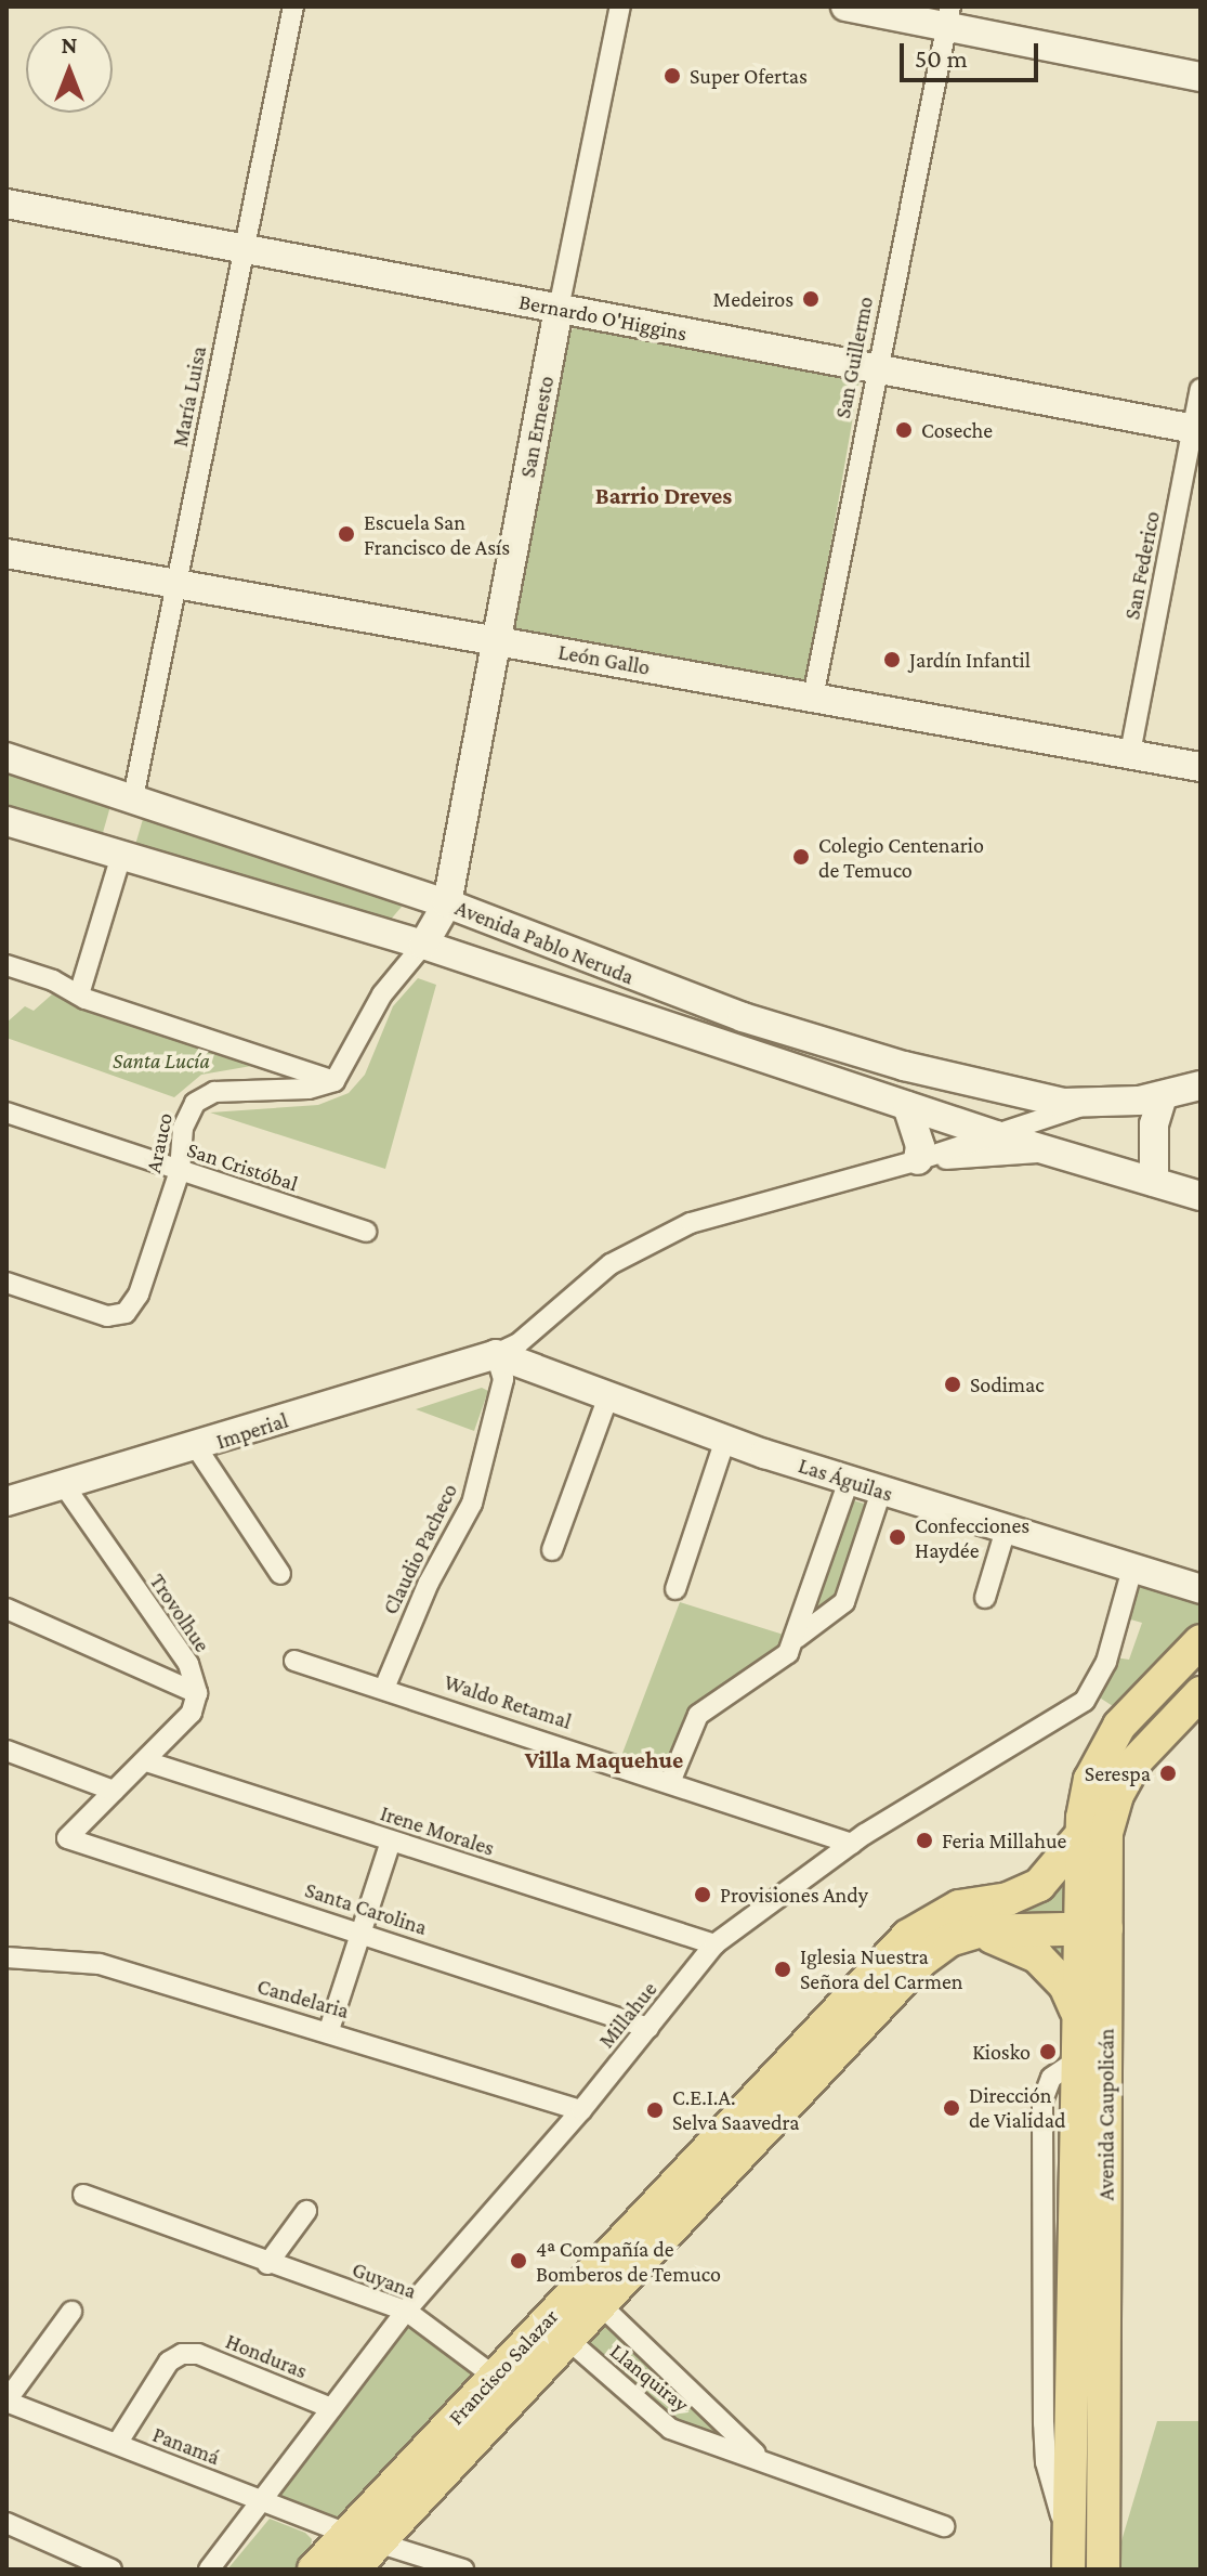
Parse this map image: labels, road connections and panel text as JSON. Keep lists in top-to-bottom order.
{
  "streets": {
    "main road": ["Avenida Caupolicán", "Francisco Salazar"],
    "street": [
      "Bernardo O'Higgins",
      "San Guillermo",
      "María Luisa",
      "San Ernesto",
      "San Federico",
      "León Gallo",
      "Avenida Pablo Neruda",
      "Arauco",
      "San Cristóbal",
      "Imperial",
      "Las Águilas",
      "Claudio Pacheco",
      "Trovolhue",
      "Waldo Retamal",
      "Irene Morales",
      "Santa Carolina",
      "Candelaria",
      "Millahue",
      "Guyana",
      "Honduras",
      "Llanquiray",
      "Panamá"
    ]
  },
  "crossings": [
    ["Bernardo O'Higgins", "San Guillermo"],
    ["Bernardo O'Higgins", "María Luisa"],
    ["Bernardo O'Higgins", "San Ernesto"],
    ["Bernardo O'Higgins", "San Federico"],
    ["San Guillermo", "León Gallo"],
    ["María Luisa", "León Gallo"],
    ["María Luisa", "Avenida Pablo Neruda"],
    ["San Ernesto", "León Gallo"],
    ["San Ernesto", "Avenida Pablo Neruda"],
    ["San Federico", "León Gallo"],
    ["Arauco", "San Cristóbal"],
    ["Imperial", "Las Águilas"],
    ["Imperial", "Claudio Pacheco"],
    ["Imperial", "Trovolhue"],
    ["Las Águilas", "Claudio Pacheco"],
    ["Las Águilas", "Millahue"],
    ["Claudio Pacheco", "Waldo Retamal"],
    ["Waldo Retamal", "Millahue"],
    ["Irene Morales", "Millahue"],
    ["Santa Carolina", "Millahue"],
    ["Candelaria", "Millahue"],
    ["Millahue", "Guyana"],
    ["Millahue", "Honduras"],
    ["Millahue", "Panamá"],
    ["Avenida Caupolicán", "Francisco Salazar"],
    ["Guyana", "Francisco Salazar"],
    ["Honduras", "Panamá"],
    ["Francisco Salazar", "Llanquiray"],
    ["Francisco Salazar", "Panamá"]
  ],
  "districts": ["Barrio Dreves", "Villa Maquehue"],
  "parks": ["Santa Lucía"],
  "places": [
    "Super Ofertas",
    "Medeiros",
    "Coseche",
    "Escuela San Francisco de Asís",
    "Jardín Infantil",
    "Colegio Centenario de Temuco",
    "Sodimac",
    "Confecciones Haydée",
    "Serespa",
    "Feria Millahue",
    "Provisiones Andy",
    "Iglesia Nuestra Señora del Carmen",
    "Kiosko",
    "Dirección de Vialidad",
    "C.E.I.A. Selva Saavedra",
    "4ª Compañía de Bomberos de Temuco"
  ],
  "scale_bar": "50 m",
  "north": "top"
}
